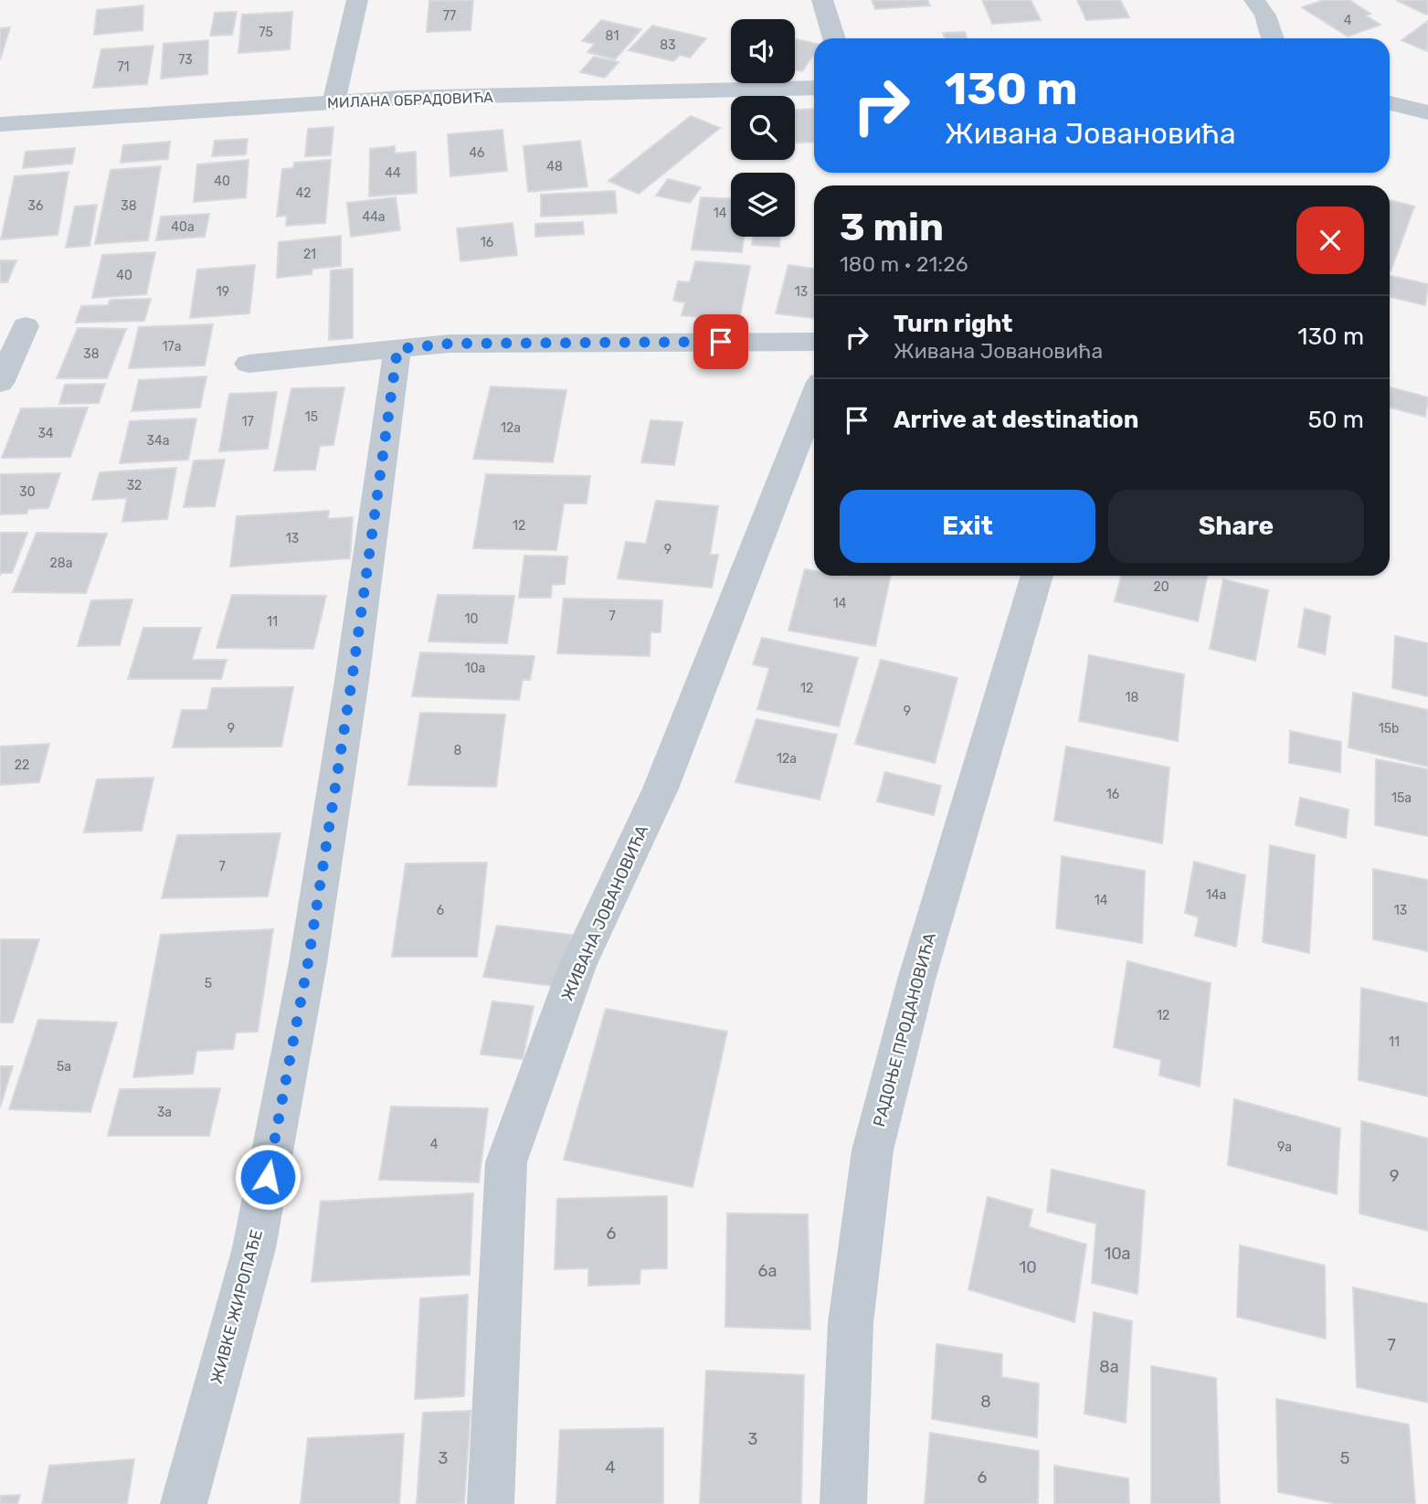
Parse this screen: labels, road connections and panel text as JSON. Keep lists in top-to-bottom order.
{
  "streets": {
    "street": [
      "МИЛАНА ОБРАДОВИЋА",
      "ЖИВАНА ЈОВАНОВИЋА",
      "РАДОЊЕ ПРОДАНОВИЋА",
      "ЖИВКЕ ЖИРОПАЂЕ"
    ]
  },
  "house_numbers": [
    "77",
    "4",
    "75",
    "81",
    "83",
    "73",
    "71",
    "46",
    "48",
    "44",
    "40",
    "42",
    "36",
    "38",
    "14",
    "44a",
    "40a",
    "16",
    "21",
    "40",
    "19",
    "13",
    "17a",
    "38",
    "15",
    "17",
    "12a",
    "34",
    "34a",
    "32",
    "30",
    "12",
    "13",
    "9",
    "28a",
    "20",
    "14",
    "7",
    "10",
    "11",
    "10a",
    "12",
    "18",
    "9",
    "9",
    "15b",
    "8",
    "12a",
    "22",
    "16",
    "15a",
    "7",
    "14a",
    "14",
    "6",
    "13",
    "5",
    "12",
    "11",
    "5a",
    "3a",
    "4",
    "9a",
    "9",
    "6",
    "10a",
    "10",
    "6a",
    "7",
    "8a",
    "8",
    "3",
    "3",
    "5",
    "4",
    "6"
  ],
  "page": {
    "turn": ["130 m", "Живана Јовановића"],
    "heading": ["3 min", "180 m · 21:26"],
    "list": [
      {
        "name": "Turn right",
        "note": "Живана Јовановића",
        "value": "130 m"
      },
      {
        "name": "Arrive at destination",
        "value": "50 m"
      }
    ],
    "buttons": ["Exit", "Share"]
  }
}
